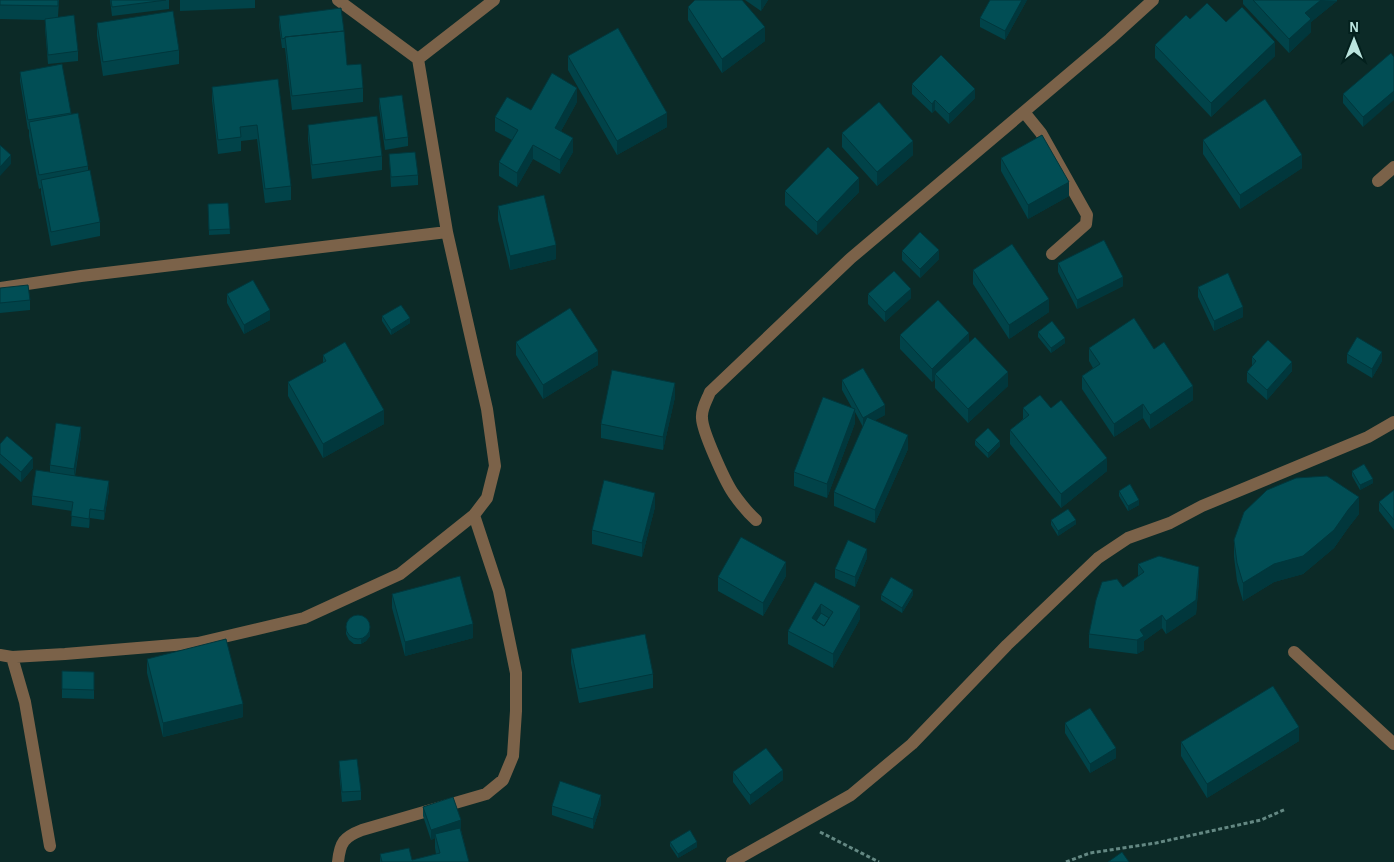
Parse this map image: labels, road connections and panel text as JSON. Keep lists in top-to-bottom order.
{
  "north": "top"
}
